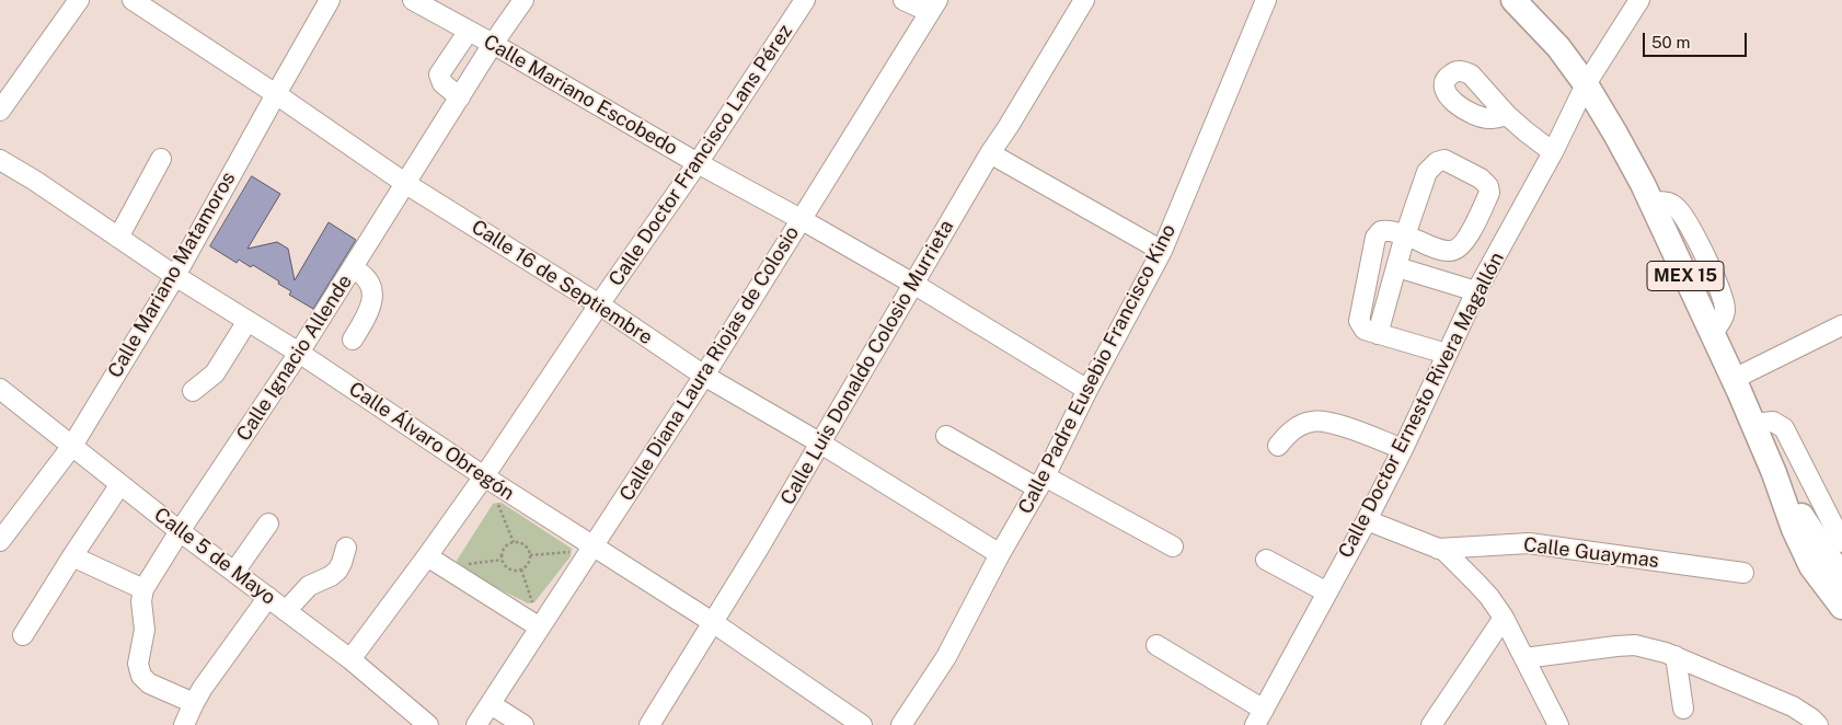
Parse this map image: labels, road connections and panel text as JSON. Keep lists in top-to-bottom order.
{
  "streets": {
    "main road": ["MEX 15"],
    "street": [
      "Calle Mariano Escobedo",
      "Calle Doctor Francisco Lans Pérez",
      "Calle Mariano Matamoros",
      "Calle 16 de Septiembre",
      "Calle Ignacio Allende",
      "Calle Luis Donaldo Colosio Murrieta",
      "Calle Diana Laura Riojas de Colosio",
      "Calle Padre Eusebio Francisco Kino",
      "Calle Doctor Ernesto Rivera Magallón",
      "Calle Álvaro Obregón",
      "Calle Guaymas",
      "Calle 5 de Mayo"
    ]
  },
  "crossings": [
    ["Calle Mariano Escobedo", "Calle Doctor Francisco Lans Pérez"],
    ["Calle Mariano Escobedo", "Calle Ignacio Allende"],
    ["Calle Mariano Escobedo", "Calle Luis Donaldo Colosio Murrieta"],
    ["Calle Mariano Escobedo", "Calle Diana Laura Riojas de Colosio"],
    ["Calle Mariano Escobedo", "Calle Padre Eusebio Francisco Kino"],
    ["Calle Doctor Francisco Lans Pérez", "Calle 16 de Septiembre"],
    ["Calle Doctor Francisco Lans Pérez", "Calle Álvaro Obregón"],
    ["Calle Doctor Francisco Lans Pérez", "Calle 5 de Mayo"],
    ["Calle Mariano Matamoros", "Calle 16 de Septiembre"],
    ["Calle Mariano Matamoros", "Calle Álvaro Obregón"],
    ["Calle Mariano Matamoros", "Calle 5 de Mayo"],
    ["MEX 15", "Calle Doctor Ernesto Rivera Magallón"],
    ["Calle 16 de Septiembre", "Calle Ignacio Allende"],
    ["Calle 16 de Septiembre", "Calle Luis Donaldo Colosio Murrieta"],
    ["Calle 16 de Septiembre", "Calle Diana Laura Riojas de Colosio"],
    ["Calle 16 de Septiembre", "Calle Padre Eusebio Francisco Kino"],
    ["Calle Ignacio Allende", "Calle Álvaro Obregón"],
    ["Calle Ignacio Allende", "Calle 5 de Mayo"],
    ["Calle Luis Donaldo Colosio Murrieta", "Calle Álvaro Obregón"],
    ["Calle Diana Laura Riojas de Colosio", "Calle Álvaro Obregón"]
  ],
  "scale_bar": "50 m"
}
